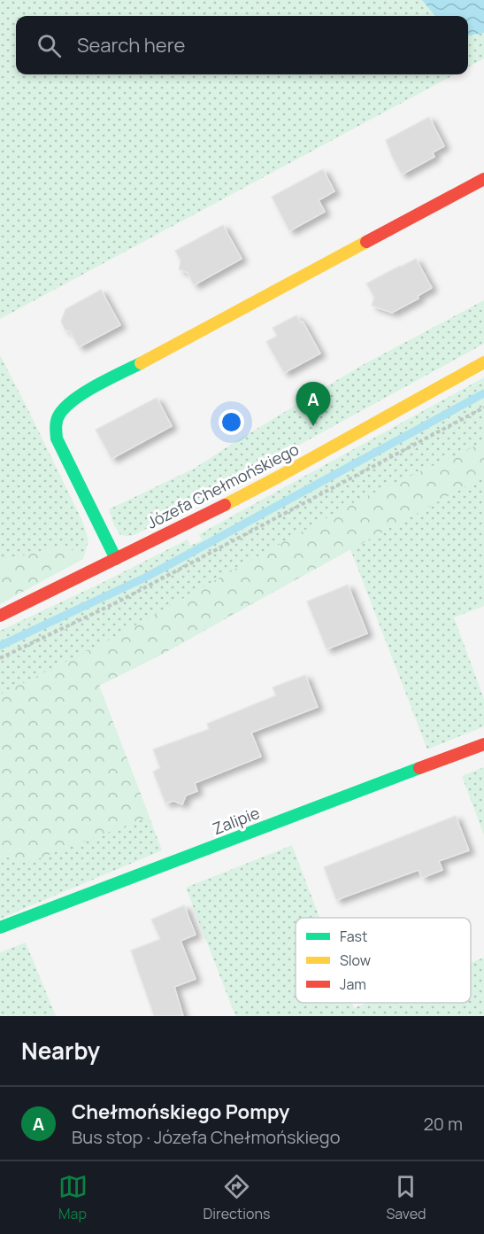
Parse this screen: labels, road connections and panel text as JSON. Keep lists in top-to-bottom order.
{
  "streets": {
    "street": ["Józefa Chełmońskiego", "Zalipie"]
  },
  "legend": ["Fast", "Slow", "Jam"],
  "page": {
    "search": "Search here",
    "pins": "A",
    "heading": "Nearby",
    "list": [
      {
        "mark": "A",
        "name": "Chełmońskiego Pompy",
        "note": "Bus stop · Józefa Chełmońskiego",
        "value": "20 m"
      }
    ],
    "nav": ["Map", "Directions", "Saved"]
  }
}
